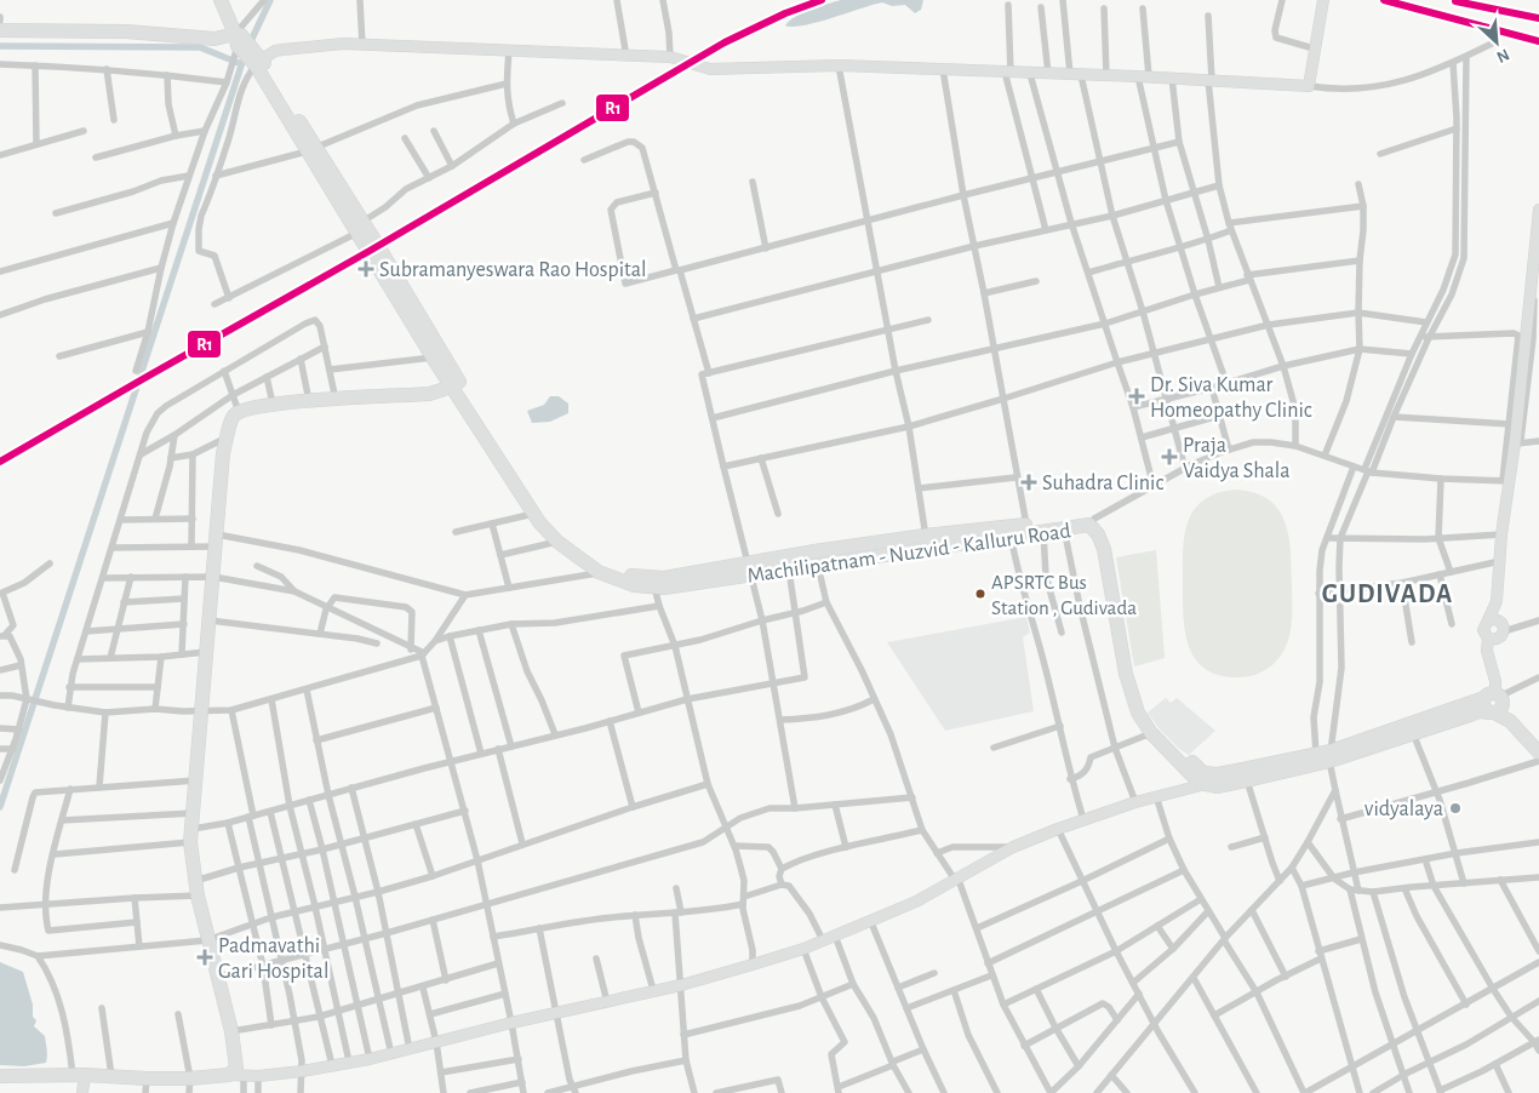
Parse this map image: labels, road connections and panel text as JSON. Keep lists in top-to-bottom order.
{
  "streets": {
    "highway": ["Machilipatnam - Nuzvid - Kalluru Road"]
  },
  "districts": ["GUDIVADA"],
  "places": {
    "health": [
      "Subramanyeswara Rao Hospital",
      "Dr. Siva Kumar Homeopathy Clinic",
      "Praja Vaidya Shala",
      "Suhadra Clinic",
      "Padmavathi Gari Hospital"
    ],
    "other": ["APSRTC Bus Station , Gudivada", "vidyalaya"]
  },
  "lines": ["transit line R1"],
  "north": "bottom right"
}
